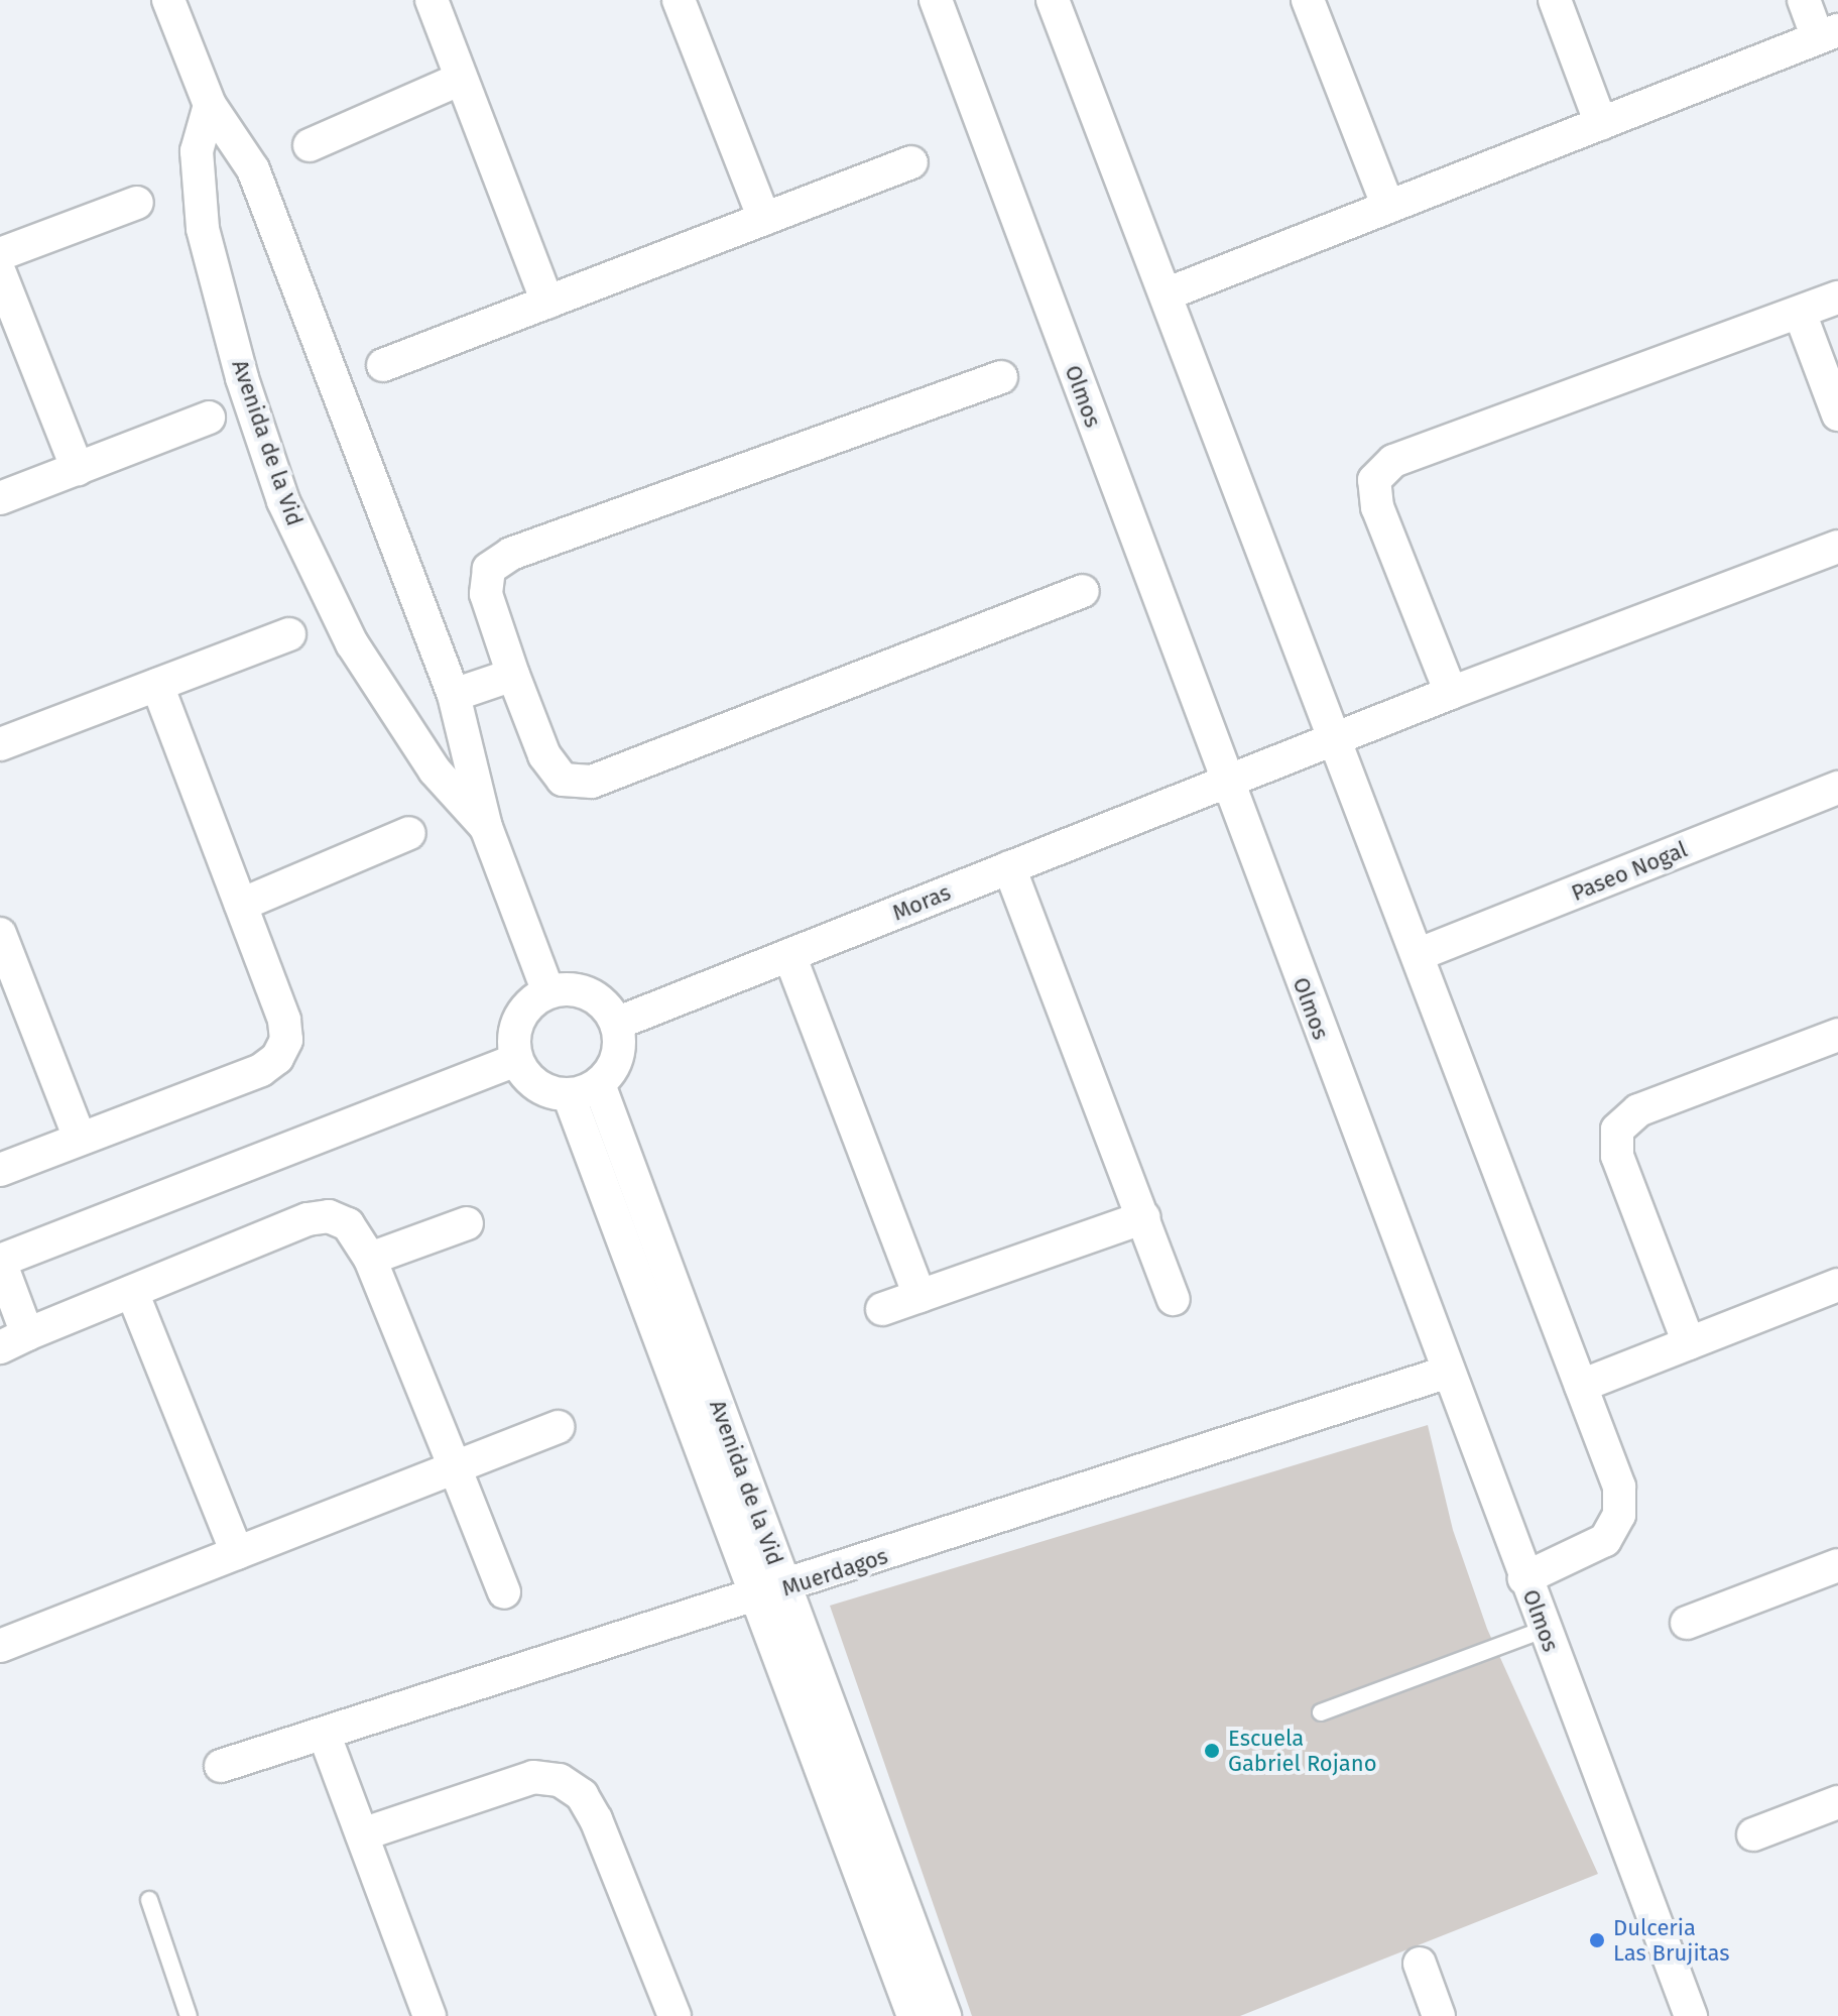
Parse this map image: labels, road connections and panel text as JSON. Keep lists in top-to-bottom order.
{
  "streets": {
    "street": [
      "Olmos",
      "Avenida de la Vid",
      "Paseo Nogal",
      "Moras",
      "Muerdagos"
    ]
  },
  "crossings": [
    ["Olmos", "Moras"],
    ["Olmos", "Muerdagos"],
    ["Avenida de la Vid", "Moras"],
    ["Avenida de la Vid", "Muerdagos"]
  ],
  "places": ["Escuela Gabriel Rojano", "Dulceria Las Brujitas"]
}
